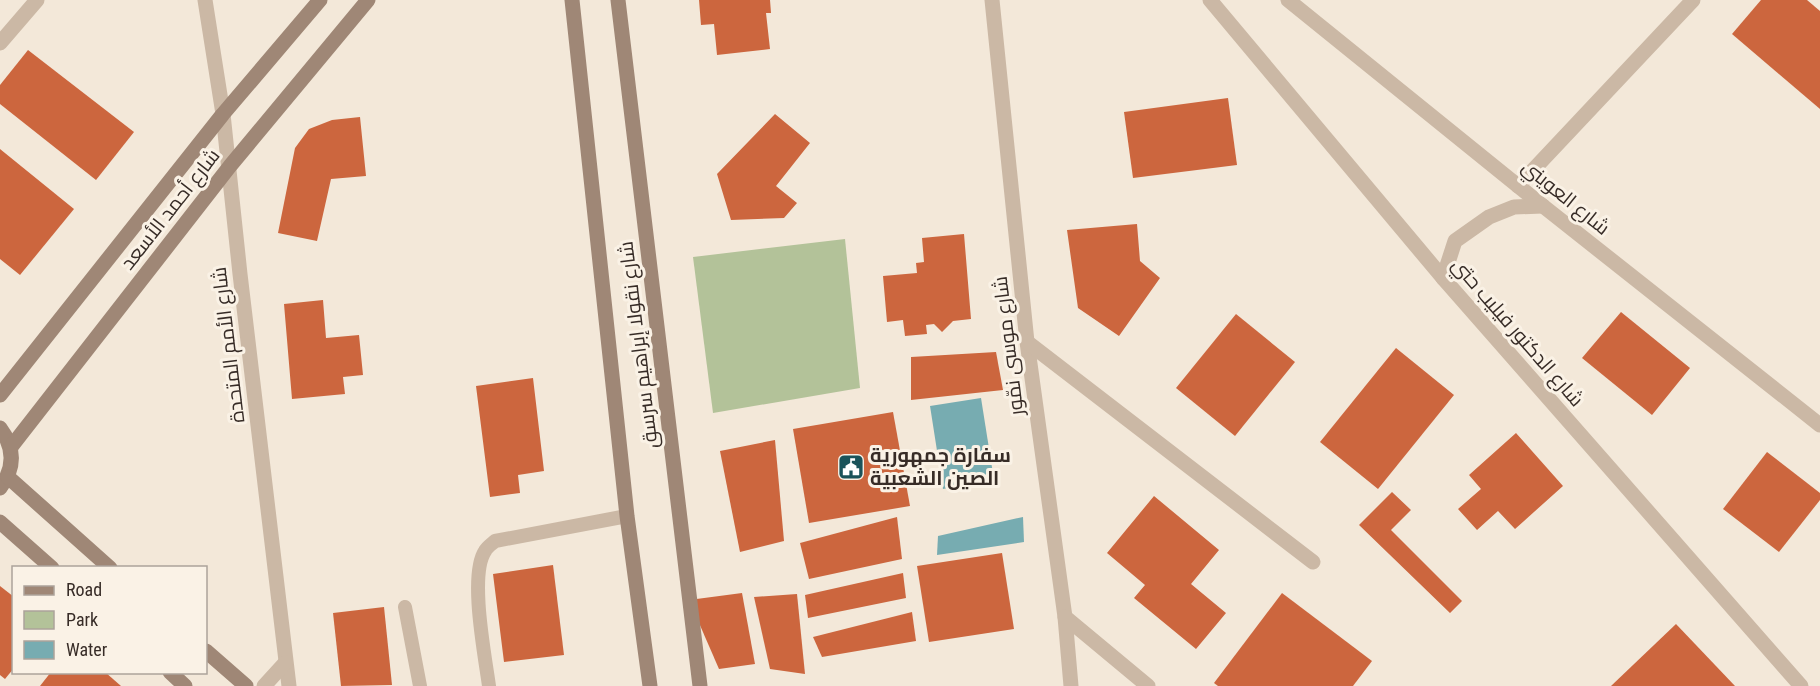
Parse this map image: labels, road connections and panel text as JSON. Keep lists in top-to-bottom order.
{
  "streets": {
    "street": [
      "شارع العويني",
      "شارع أحمد الأسعد",
      "شارع الدكتور فيليب حتي",
      "شارع الأمم المتحدة",
      "شارع نقولا إبراهيم سرسق",
      "شارع موسى نمّور"
    ]
  },
  "crossings": [
    ["شارع أحمد الأسعد", "شارع الأمم المتحدة"]
  ],
  "places": {
    "public building": ["سفارة جمهورية الصين الشعبية"]
  },
  "legend": ["Road", "Park", "Water"]
}
